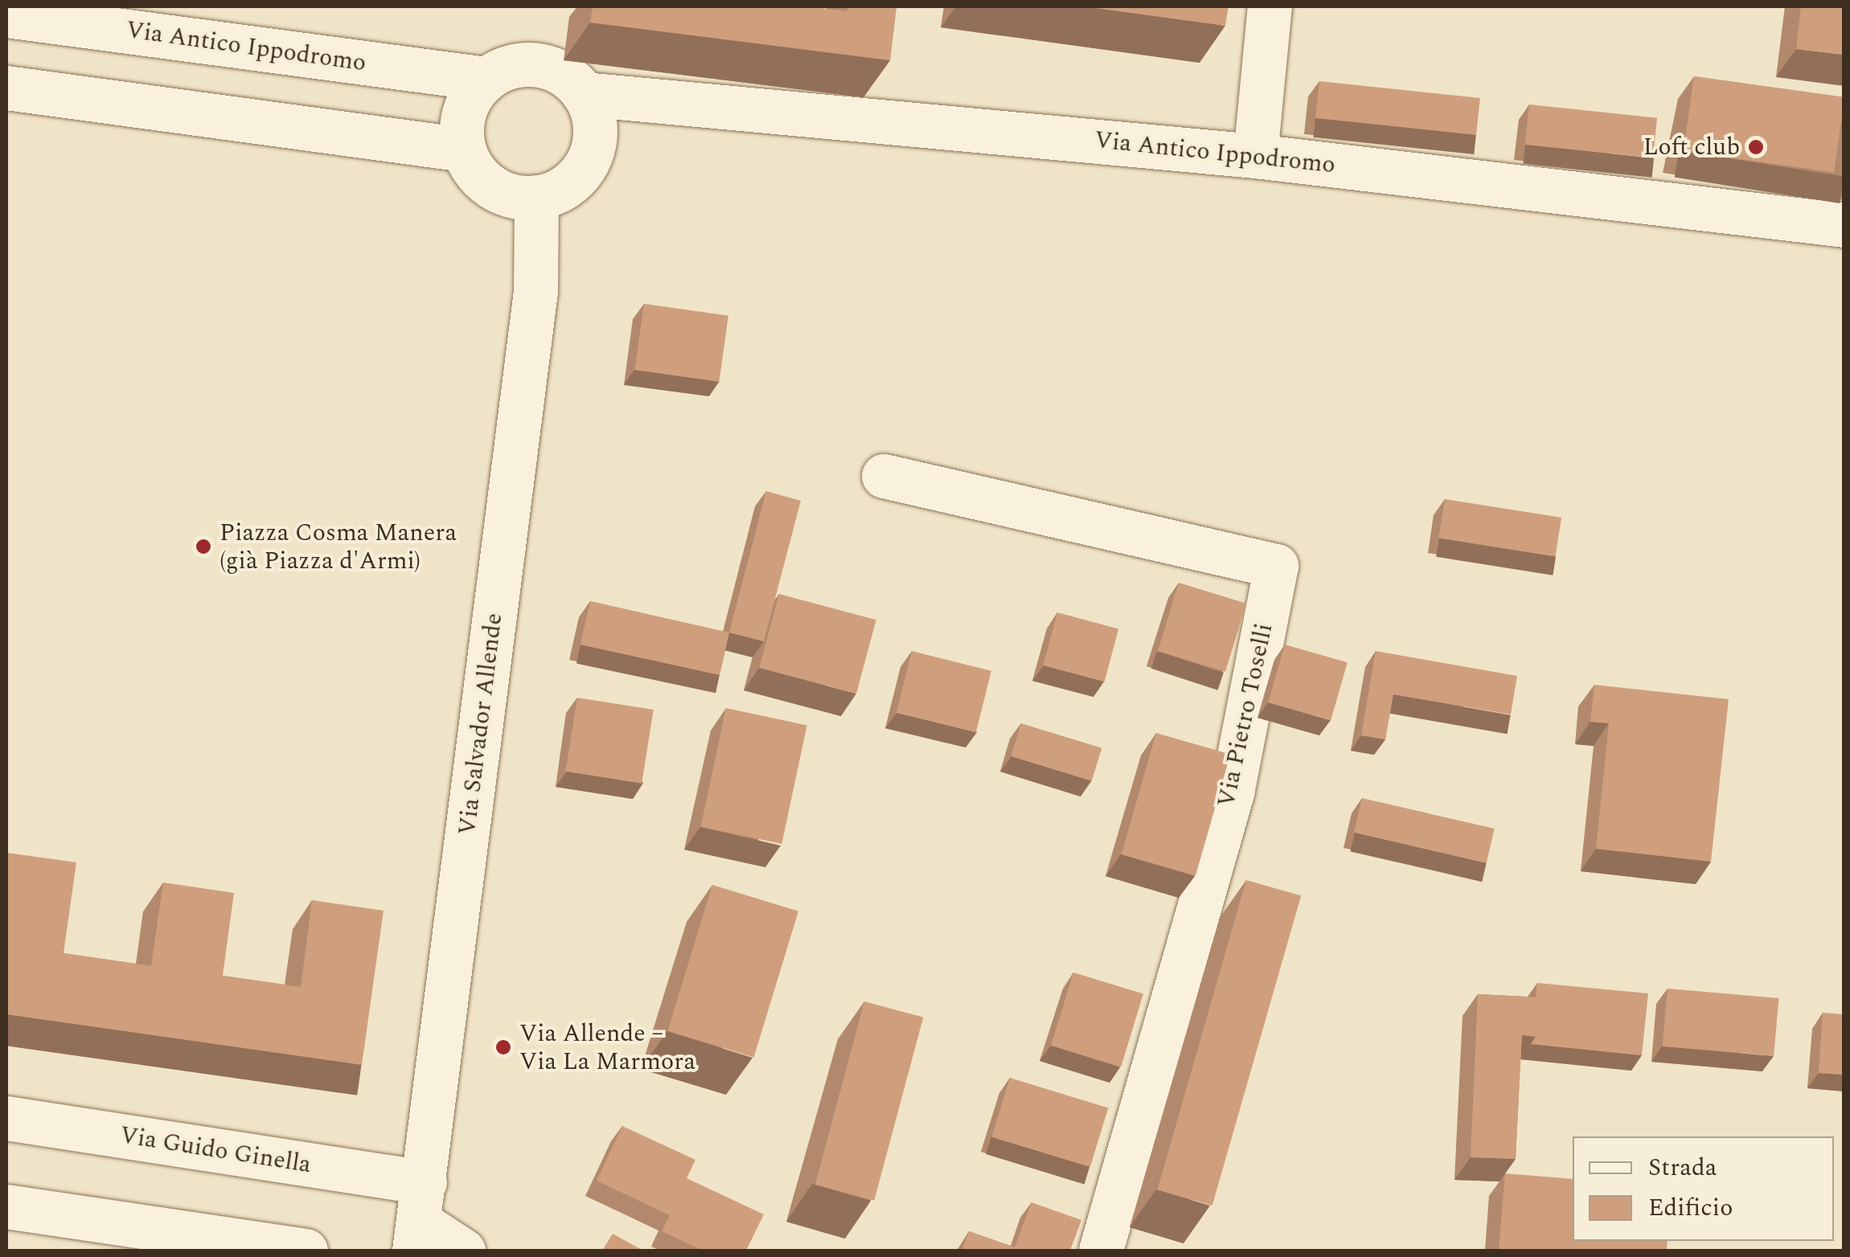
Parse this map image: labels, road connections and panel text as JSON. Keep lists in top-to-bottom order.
{
  "streets": {
    "street": [
      "Via Antico Ippodromo",
      "Via Pietro Toselli",
      "Via Salvador Allende",
      "Via Guido Ginella"
    ]
  },
  "crossings": [
    ["Via Antico Ippodromo", "Via Salvador Allende"],
    ["Via Salvador Allende", "Via Guido Ginella"]
  ],
  "places": ["Loft club", "Piazza Cosma Manera (già Piazza d'Armi)", "Via Allende – Via La Marmora"],
  "legend": ["Strada", "Edificio"]
}
